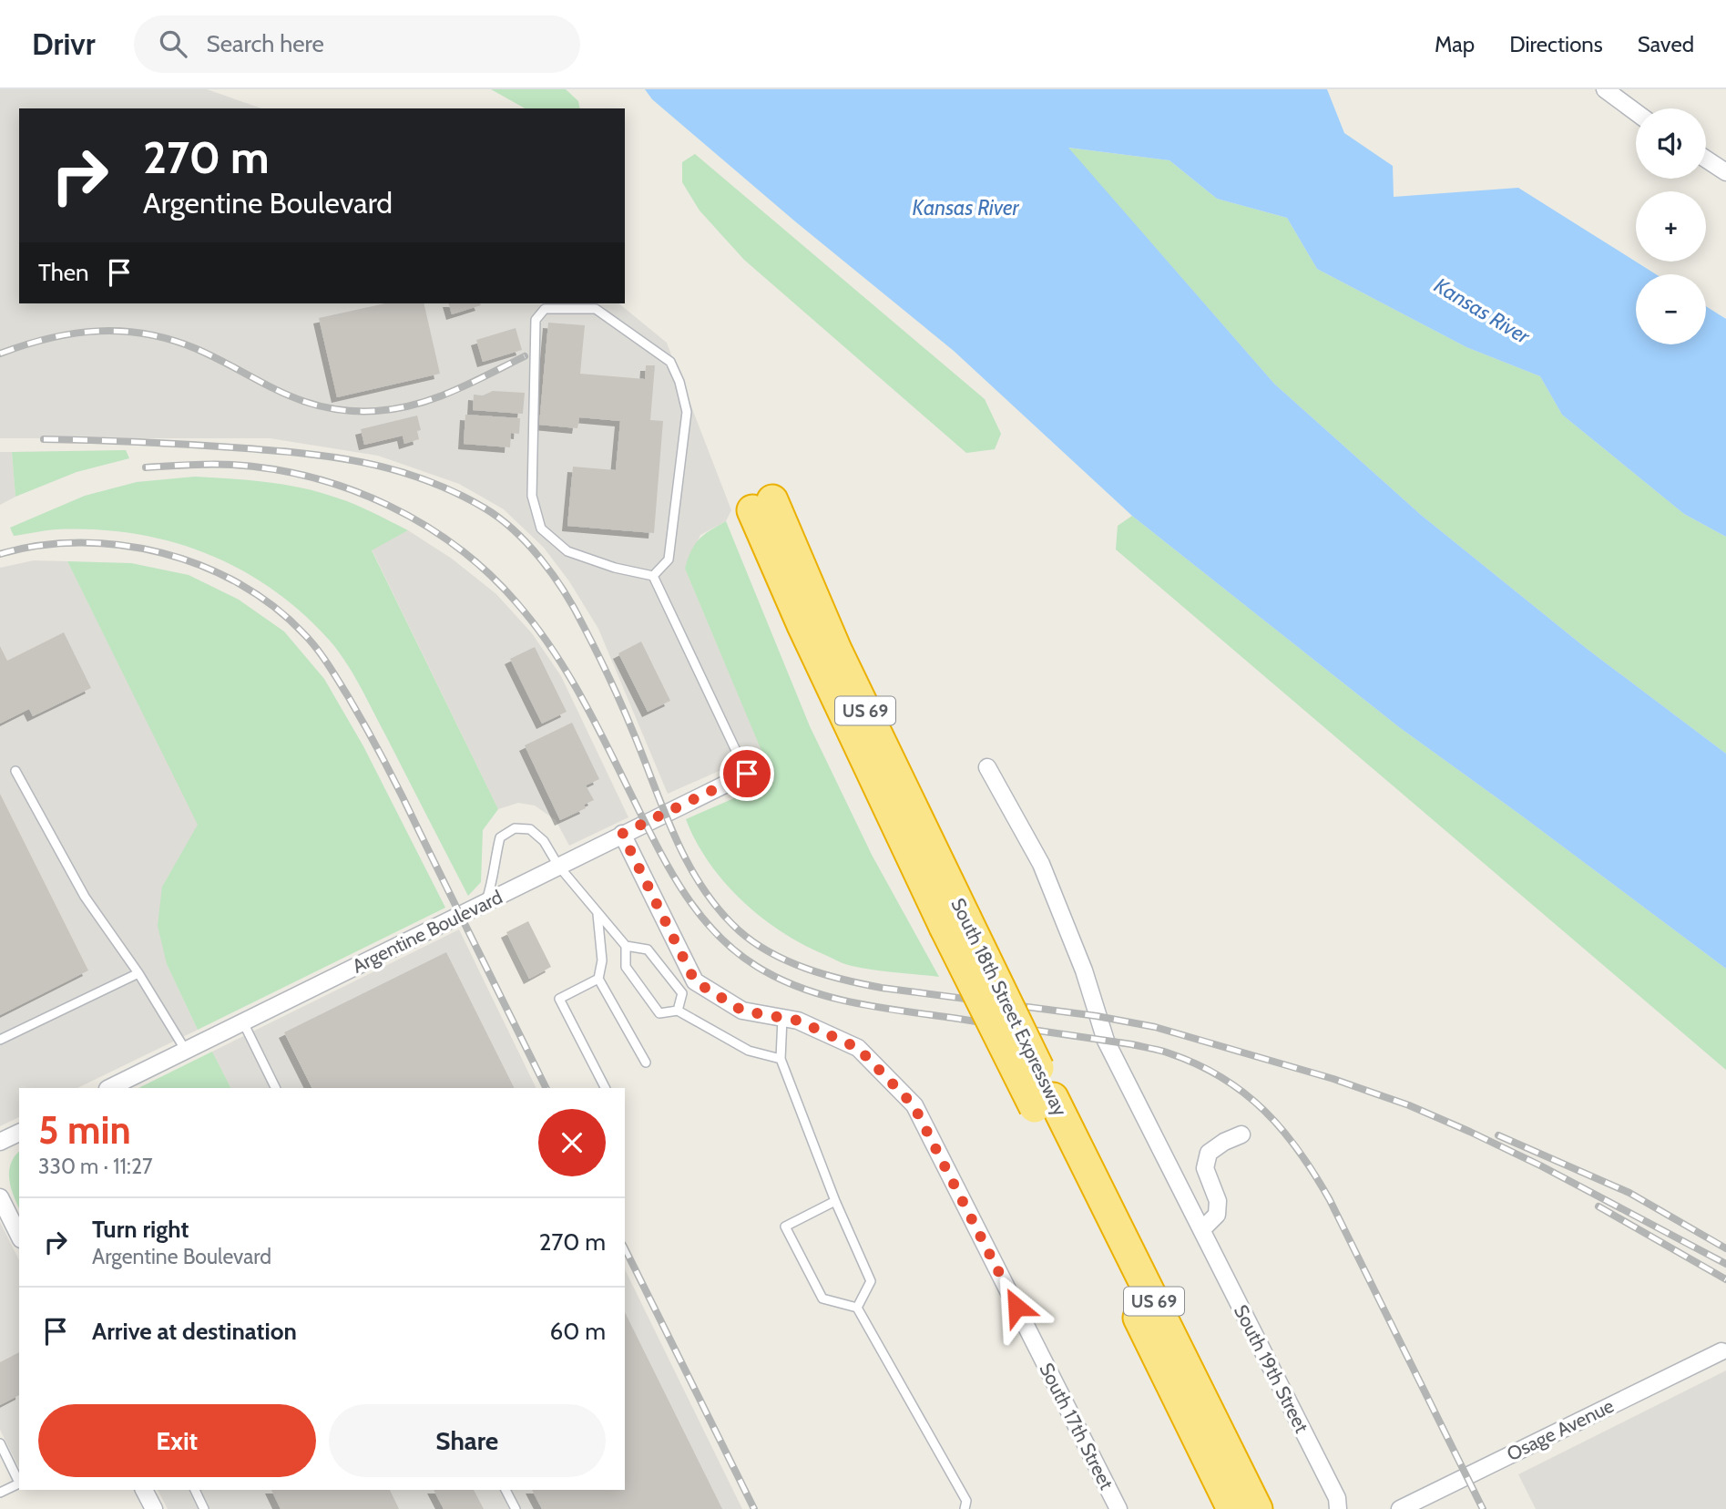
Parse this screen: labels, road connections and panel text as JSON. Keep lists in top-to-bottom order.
{
  "streets": {
    "highway": ["US 69", "South 18th Street Expressway"],
    "street": [
      "Argentine Boulevard",
      "South 19th Street",
      "South 17th Street",
      "Osage Avenue"
    ]
  },
  "crossings": [
    ["Argentine Boulevard", "South 17th Street"]
  ],
  "water": ["Kansas River"],
  "page": {
    "header": "Drivr",
    "search": "Search here",
    "nav": ["Map", "Directions", "Saved"],
    "map_buttons": ["+", "−"],
    "turn": ["270 m", "Argentine Boulevard"],
    "then": "Then",
    "heading": ["5 min", "330 m · 11:27"],
    "list": [
      {
        "name": "Turn right",
        "note": "Argentine Boulevard",
        "value": "270 m"
      },
      {
        "name": "Arrive at destination",
        "value": "60 m"
      }
    ],
    "buttons": ["Exit", "Share"]
  }
}
